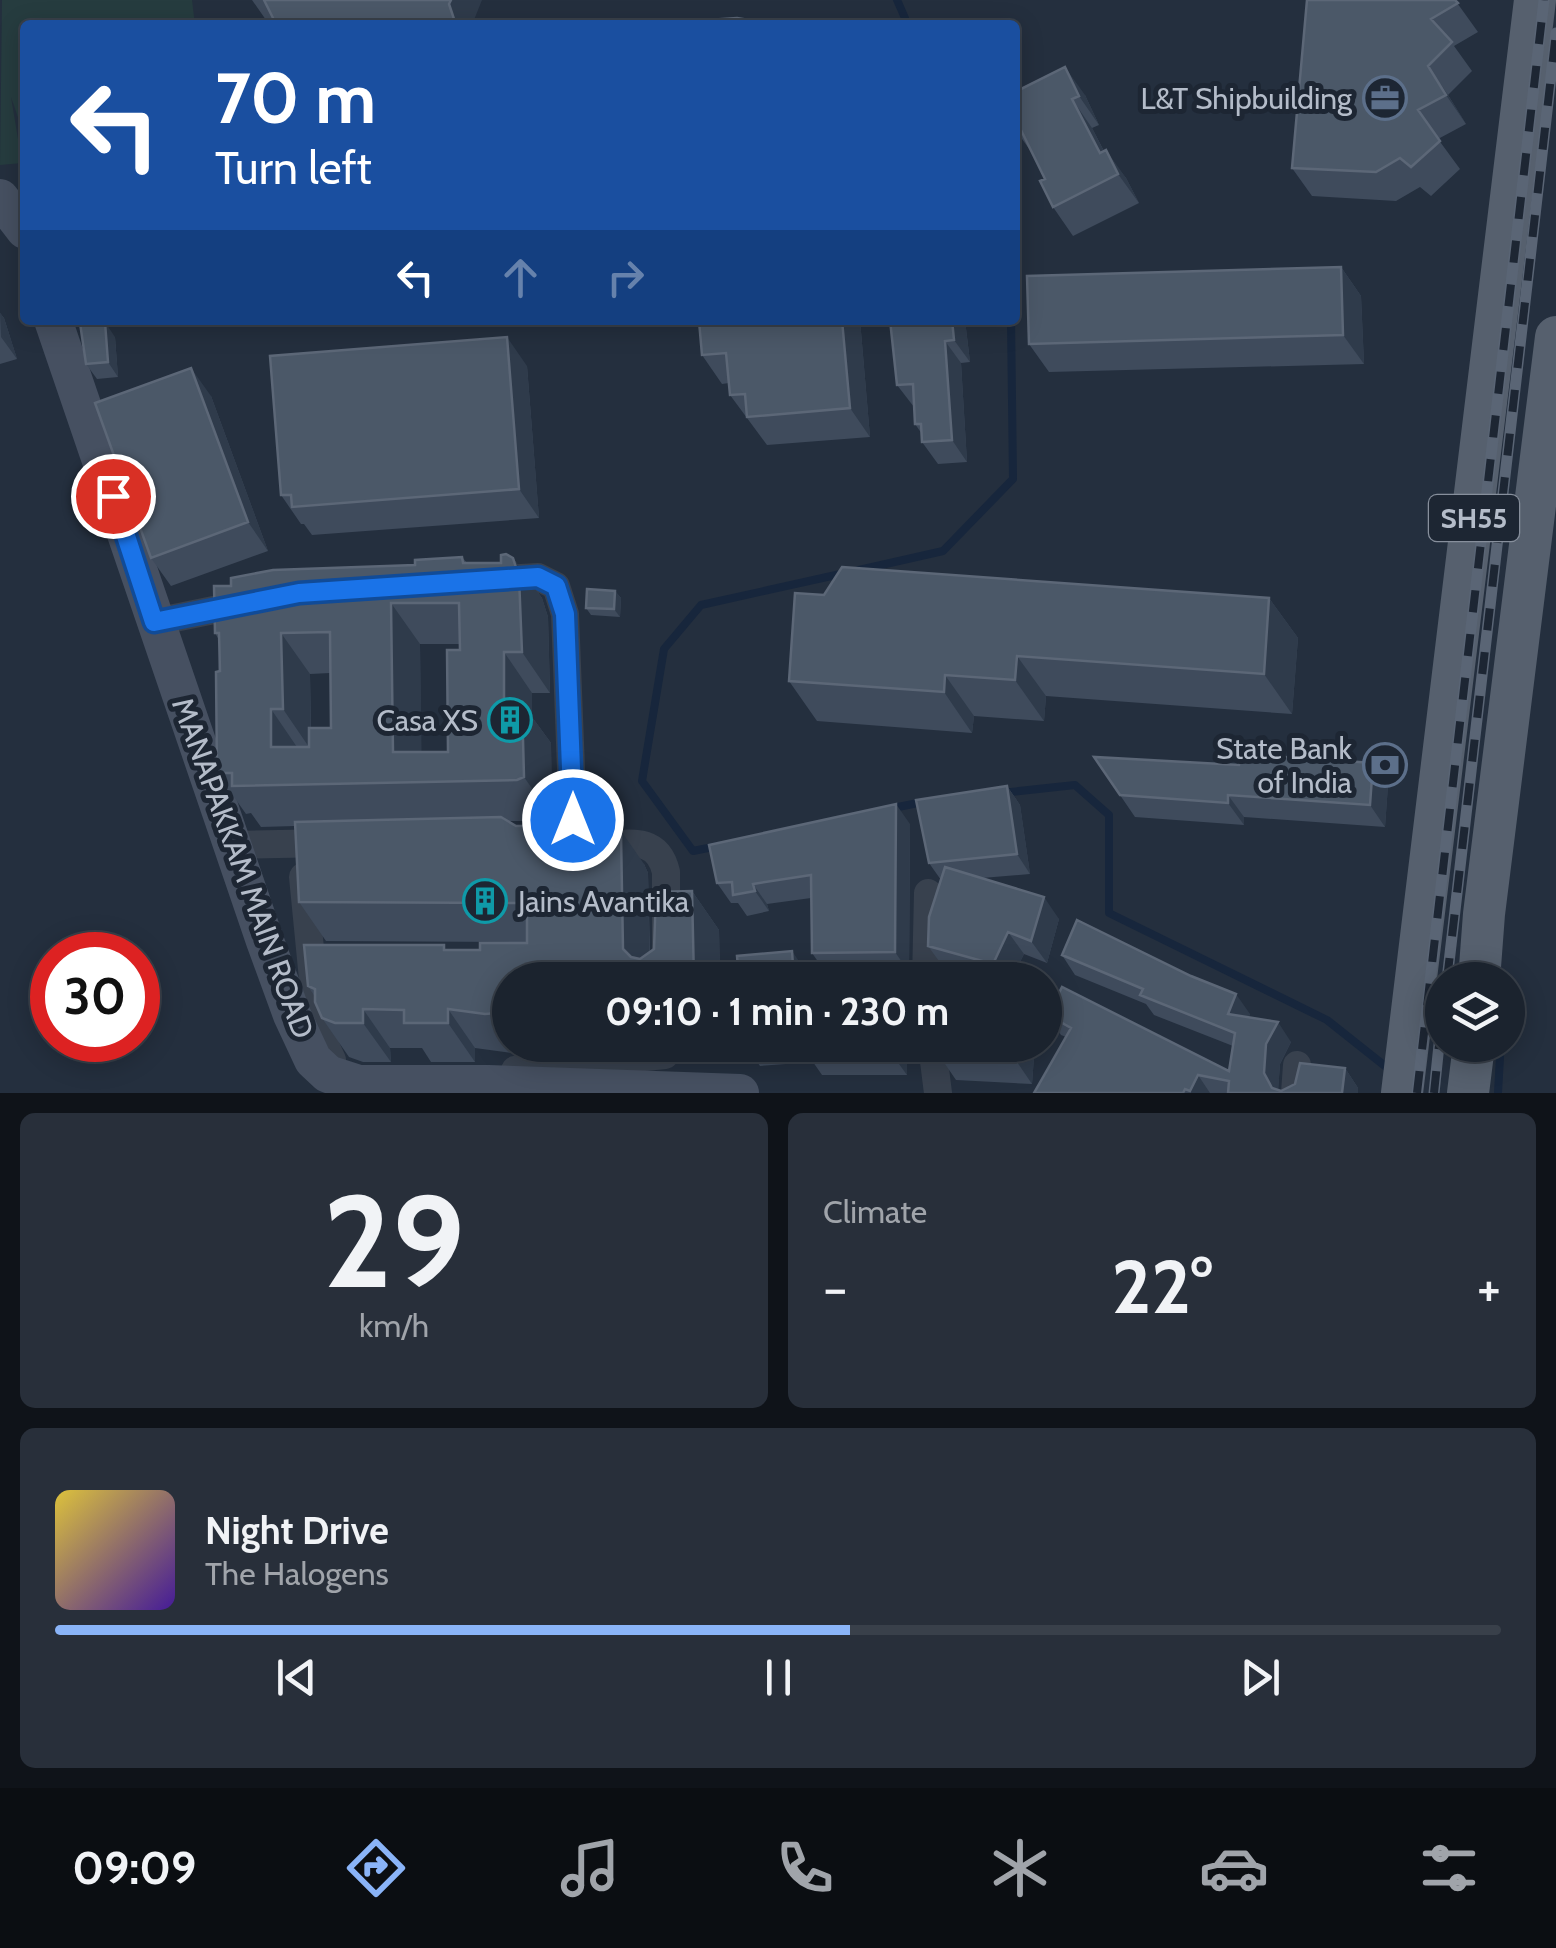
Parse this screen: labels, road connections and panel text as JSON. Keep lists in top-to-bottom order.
{
  "streets": {
    "main road": ["SH55", "MANAPAKKAM MAIN ROAD"]
  },
  "places": {
    "office": ["L&T Shipbuilding"],
    "building": ["Casa XS", "Jains Avantika"],
    "bank": ["State Bank of India"]
  },
  "page": {
    "turn": ["70 m", "Turn left"],
    "limit": "30",
    "trip": "09:10 · 1 min · 230 m",
    "tile": [
      ["29", "km/h"],
      "Climate"
    ],
    "heat": ["−", "22°", "+"],
    "song": ["Night Drive", "The Halogens"],
    "tabs": "09:09"
  }
}
